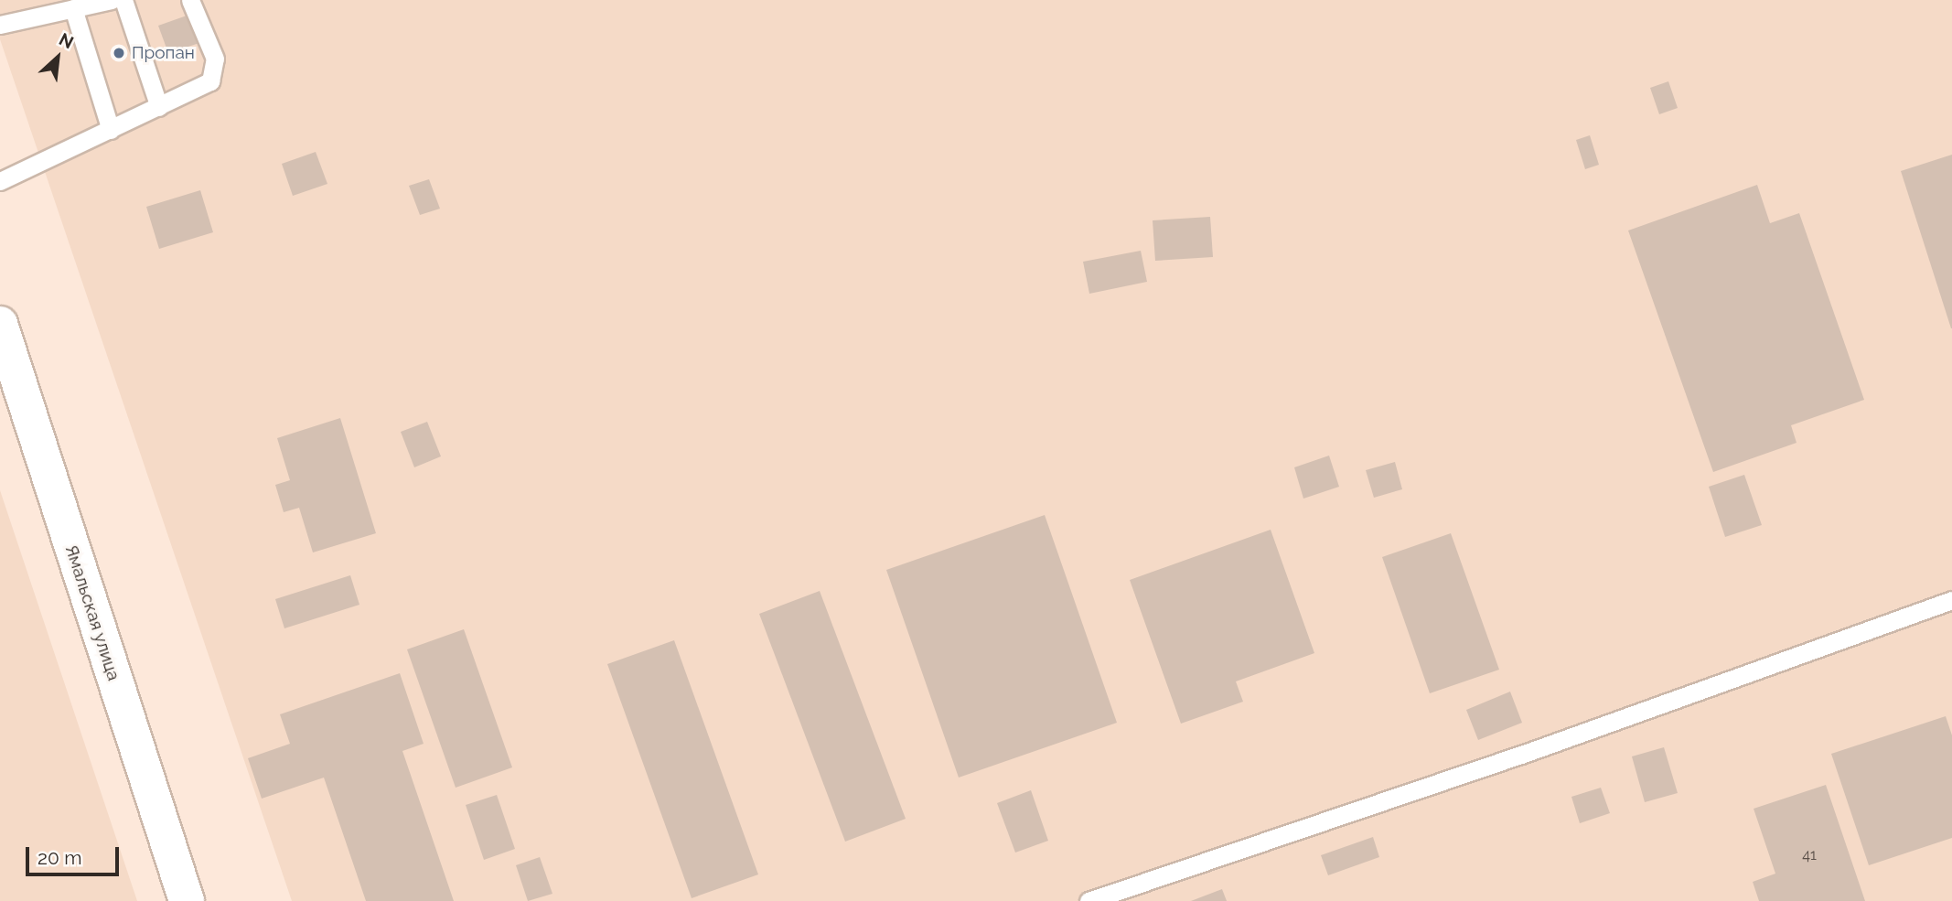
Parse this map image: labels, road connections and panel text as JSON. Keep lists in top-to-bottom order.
{
  "streets": {
    "street": ["Ямальская улица"]
  },
  "places": ["Пропан"],
  "house_numbers": ["41"],
  "scale_bar": "20 m",
  "north": "top right"
}
